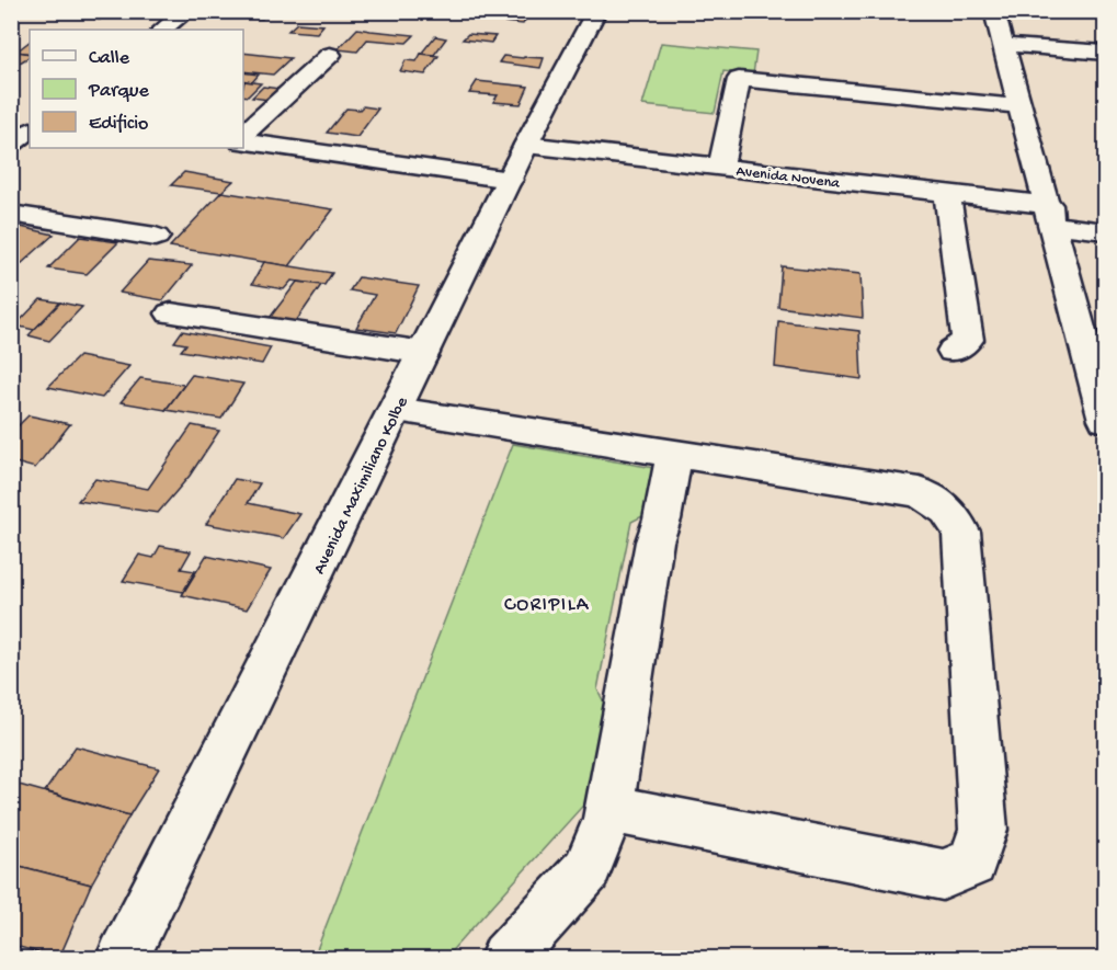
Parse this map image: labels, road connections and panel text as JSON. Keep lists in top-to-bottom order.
{
  "streets": {
    "street": ["Avenida Novena", "Avenida Maximiliano Kolbe"]
  },
  "crossings": [
    ["Avenida Novena", "Avenida Maximiliano Kolbe"]
  ],
  "districts": ["CORIPILA"],
  "legend": ["Calle", "Parque", "Edificio"]
}
